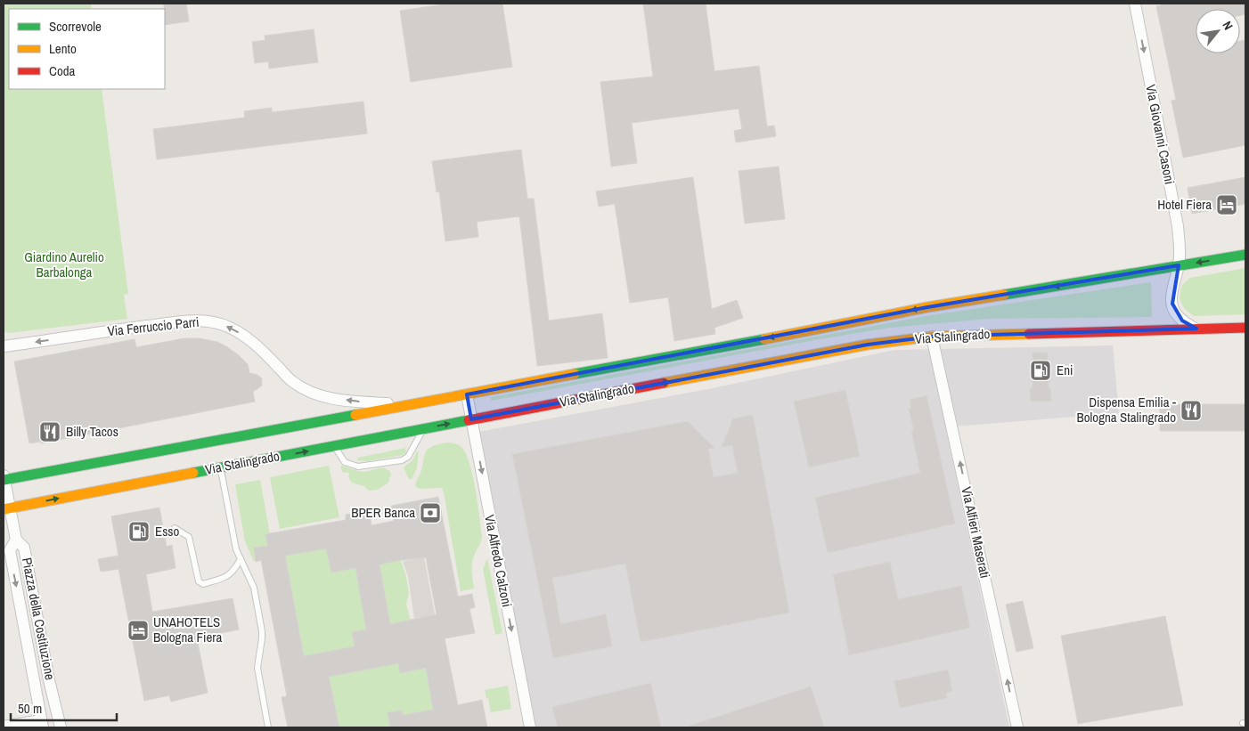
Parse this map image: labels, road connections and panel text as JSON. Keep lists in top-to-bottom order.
{
  "streets": {
    "main road": ["Via Stalingrado"],
    "street": [
      "Via Giovanni Casoni",
      "Via Ferruccio Parri",
      "Via Alfieri Maserati",
      "Via Alfredo Calzoni",
      "Piazza della Costituzione"
    ]
  },
  "crossings": [
    ["Via Giovanni Casoni", "Via Stalingrado"],
    ["Via Ferruccio Parri", "Via Stalingrado"],
    ["Via Stalingrado", "Via Alfieri Maserati"],
    ["Via Stalingrado", "Via Alfredo Calzoni"],
    ["Via Stalingrado", "Piazza della Costituzione"]
  ],
  "one_way": [
    "Via Giovanni Casoni",
    "Via Ferruccio Parri",
    "Via Alfieri Maserati",
    "Via Alfredo Calzoni"
  ],
  "parks": ["Giardino Aurelio Barbalonga"],
  "places": {
    "hotel": ["Hotel Fiera", "UNAHOTELS Bologna Fiera"],
    "fuel station": ["Eni", "Esso"],
    "restaurant": ["Dispensa Emilia - Bologna Stalingrado", "Billy Tacos"],
    "bank": ["BPER Banca"]
  },
  "legend": ["Scorrevole", "Lento", "Coda"],
  "scale_bar": "50 m",
  "north": "top right"
}
